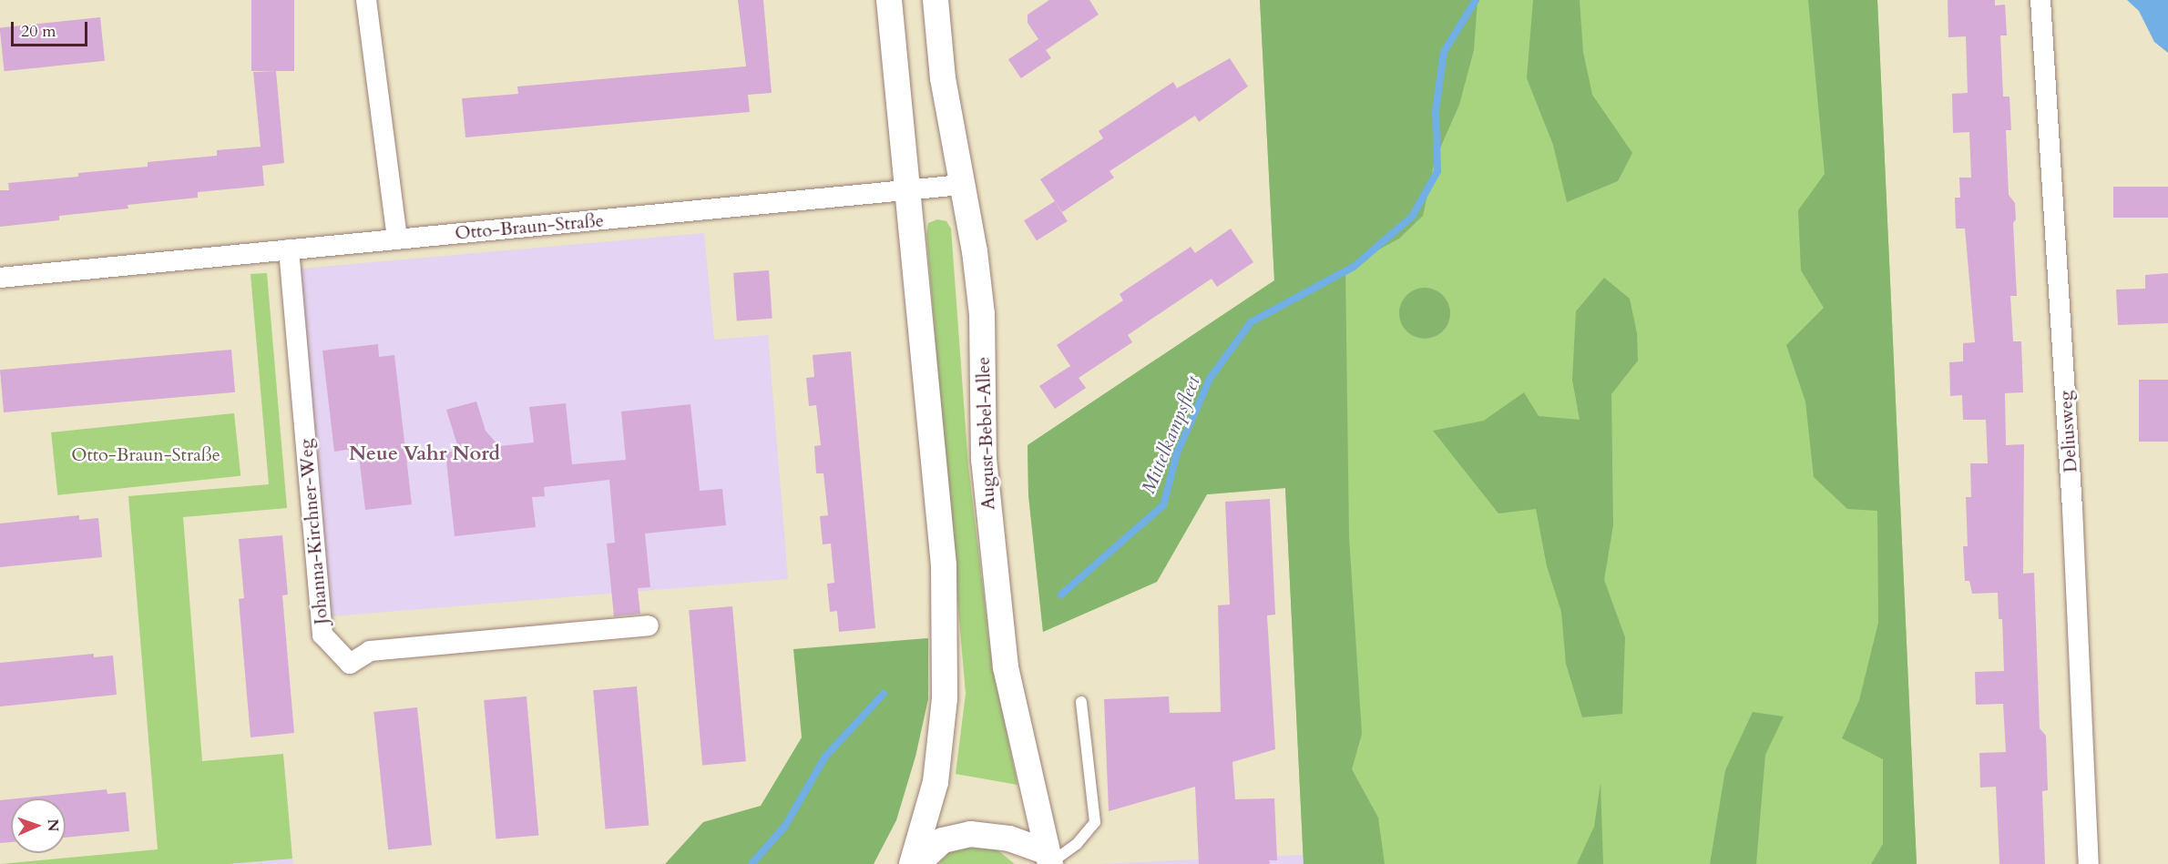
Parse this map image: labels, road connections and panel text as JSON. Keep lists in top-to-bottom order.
{
  "streets": {
    "street": [
      "Otto-Braun-Straße",
      "Deliusweg",
      "August-Bebel-Allee",
      "Johanna-Kirchner-Weg"
    ]
  },
  "crossings": [
    ["Otto-Braun-Straße", "August-Bebel-Allee"],
    ["Otto-Braun-Straße", "Johanna-Kirchner-Weg"]
  ],
  "districts": ["Neue Vahr Nord"],
  "water": ["Mittelkampsfleet"],
  "parks": ["Otto-Braun-Straße"],
  "scale_bar": "20 m",
  "north": "right"
}
